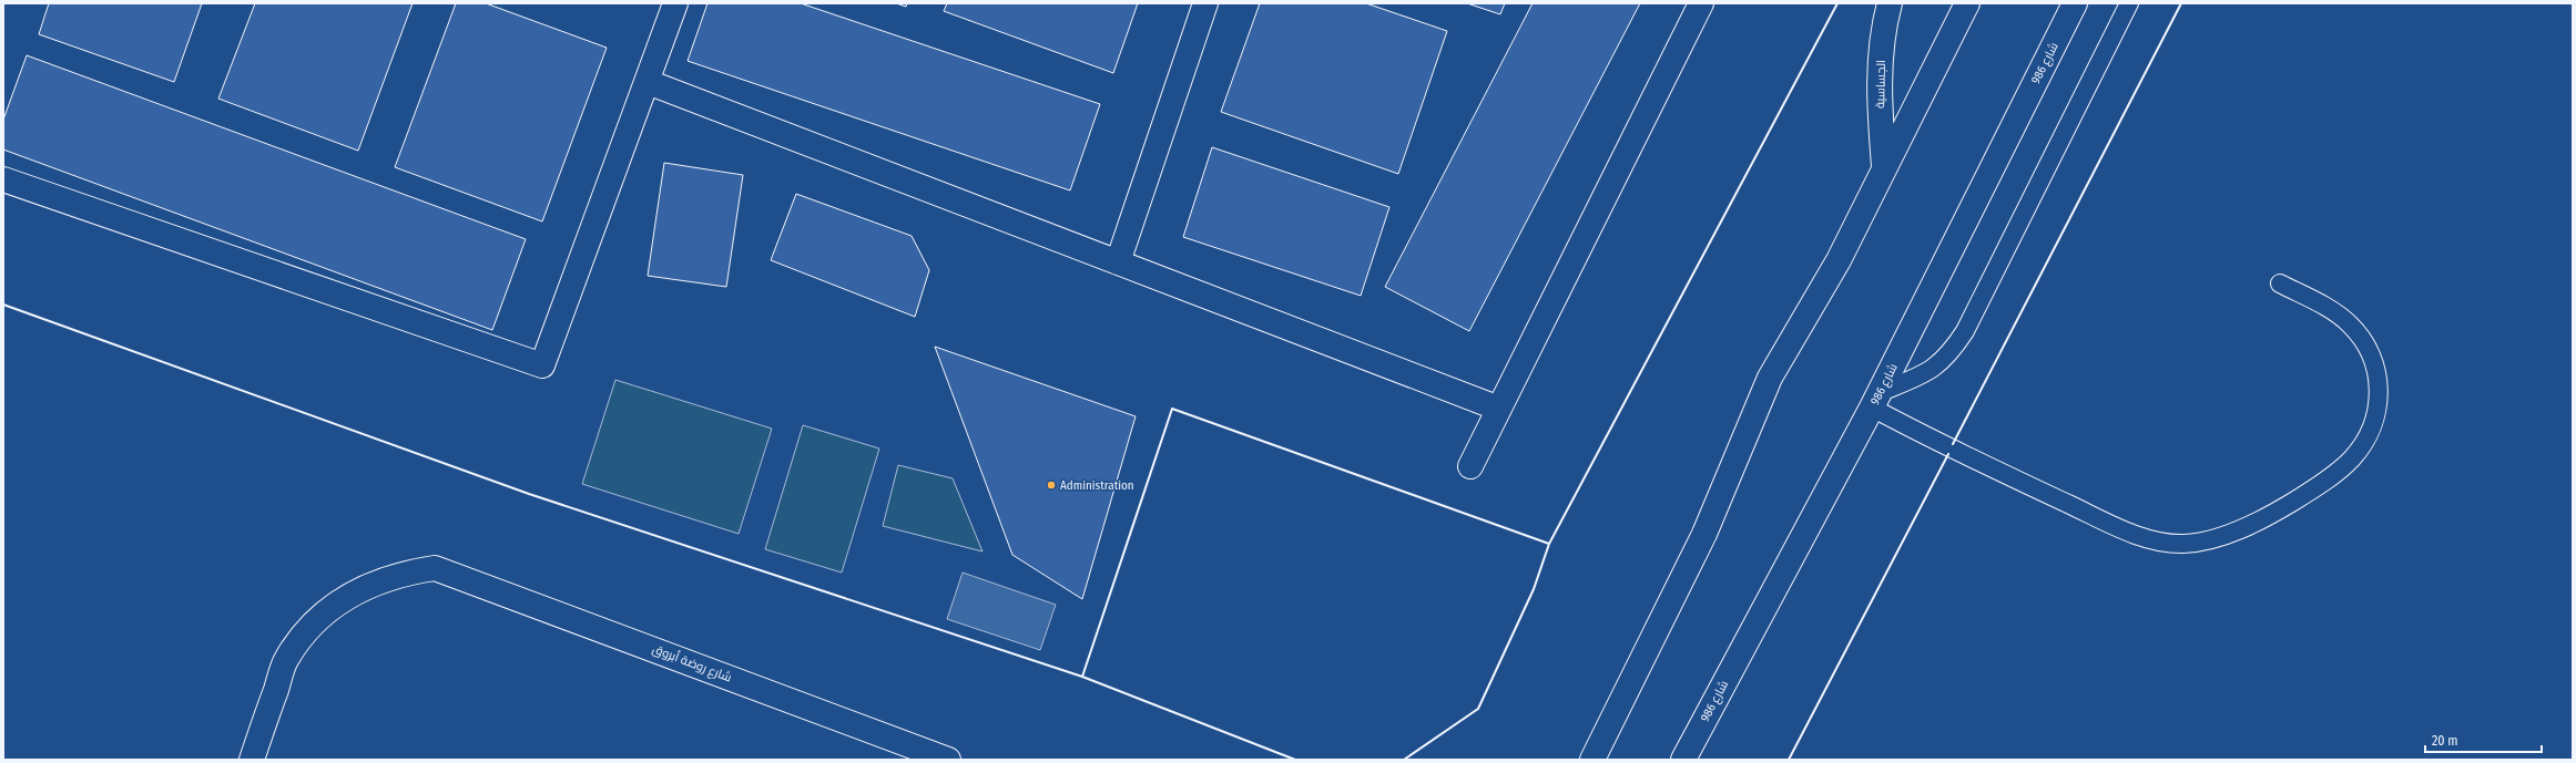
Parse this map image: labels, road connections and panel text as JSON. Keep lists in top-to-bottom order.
{
  "streets": {
    "street": ["شارع 986", "الجساسية", "شارع روضة أبروق"]
  },
  "places": ["Administration"],
  "scale_bar": "20 m"
}
